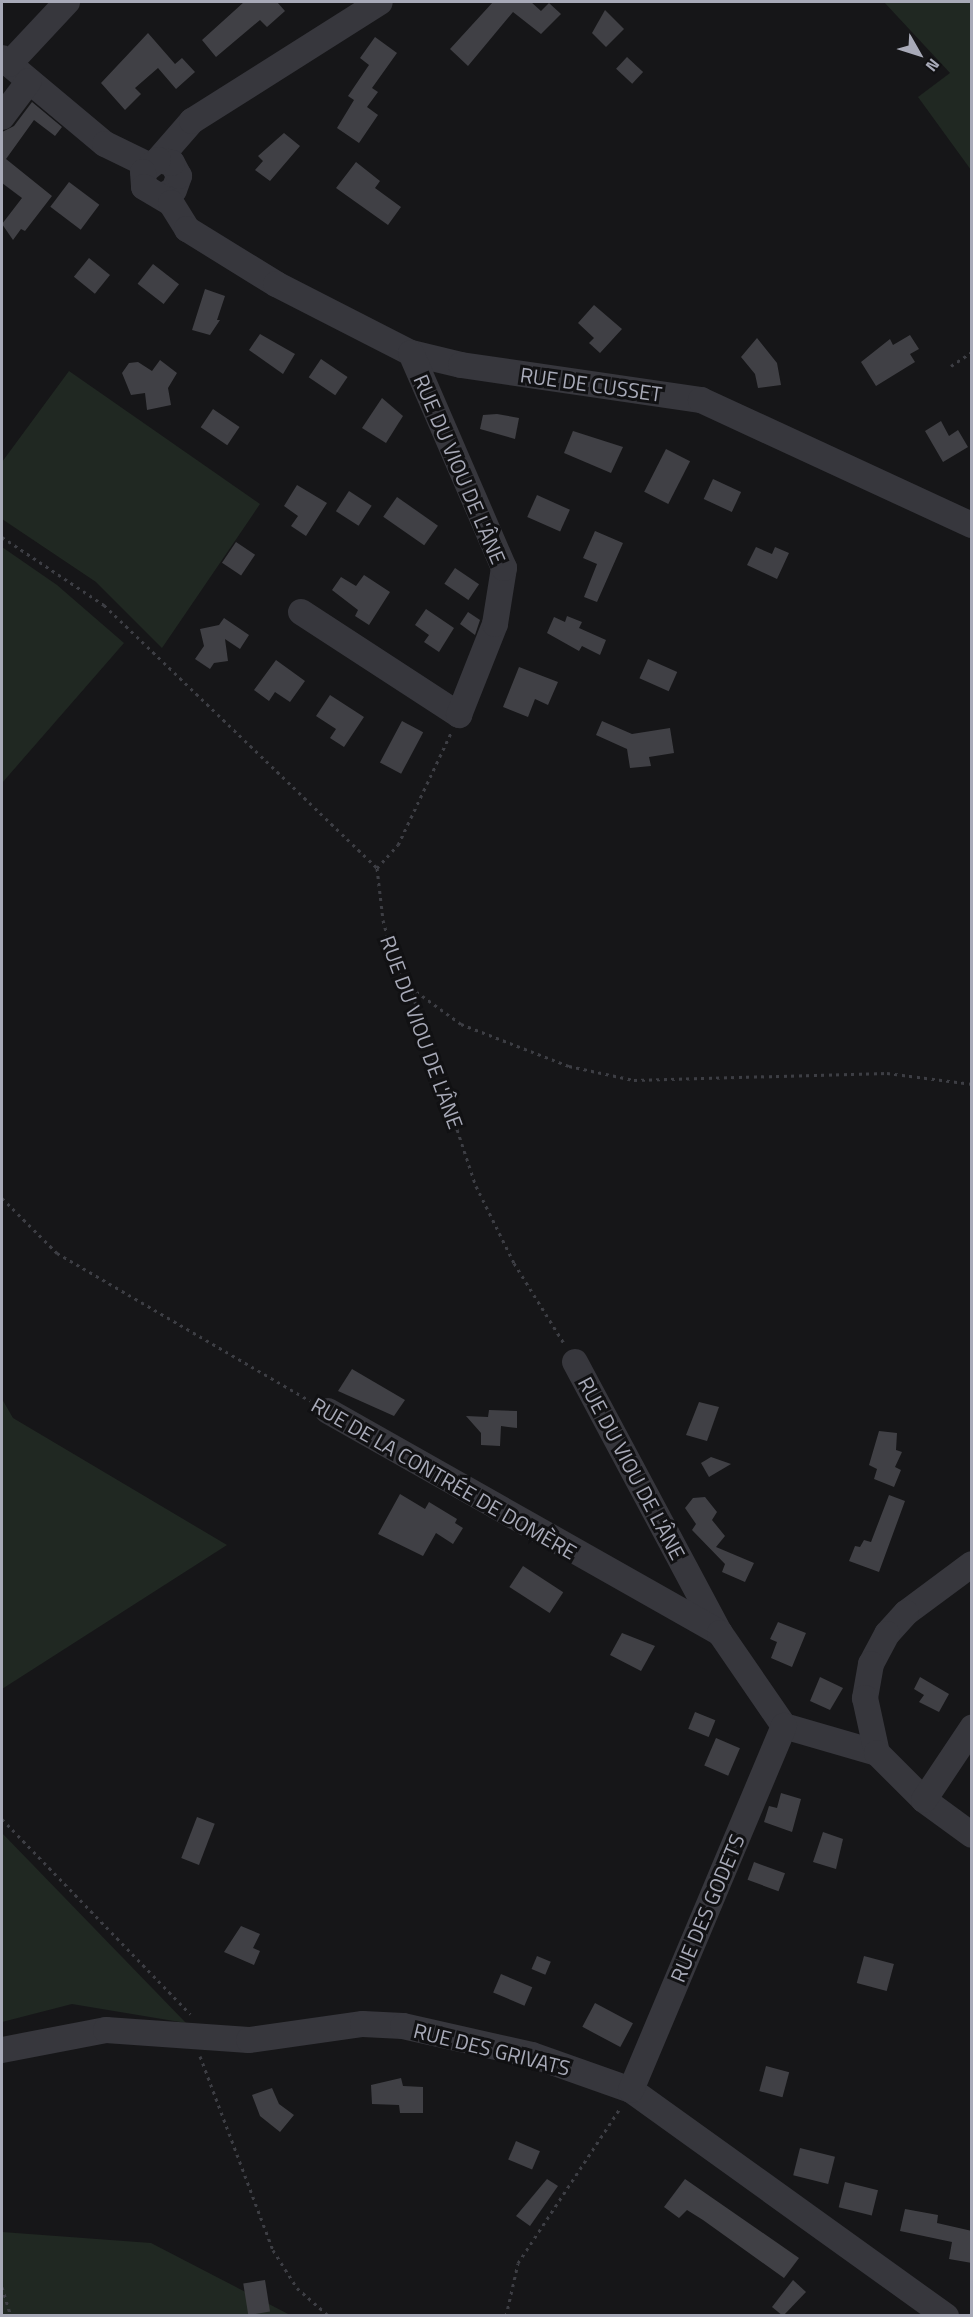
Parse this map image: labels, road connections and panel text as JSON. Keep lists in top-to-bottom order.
{
  "streets": {
    "street": [
      "RUE DE CUSSET",
      "RUE DU VIOU DE L'ÂNE",
      "RUE DE LA CONTRÉE DE DOMÈRE",
      "RUE DES GODETS",
      "RUE DES GRIVATS"
    ]
  },
  "crossings": [
    ["RUE DE CUSSET", "RUE DU VIOU DE L'ÂNE"],
    ["RUE DU VIOU DE L'ÂNE", "RUE DE LA CONTRÉE DE DOMÈRE"],
    ["RUE DE LA CONTRÉE DE DOMÈRE", "RUE DES GODETS"],
    ["RUE DES GODETS", "RUE DES GRIVATS"]
  ],
  "north": "bottom right"
}
